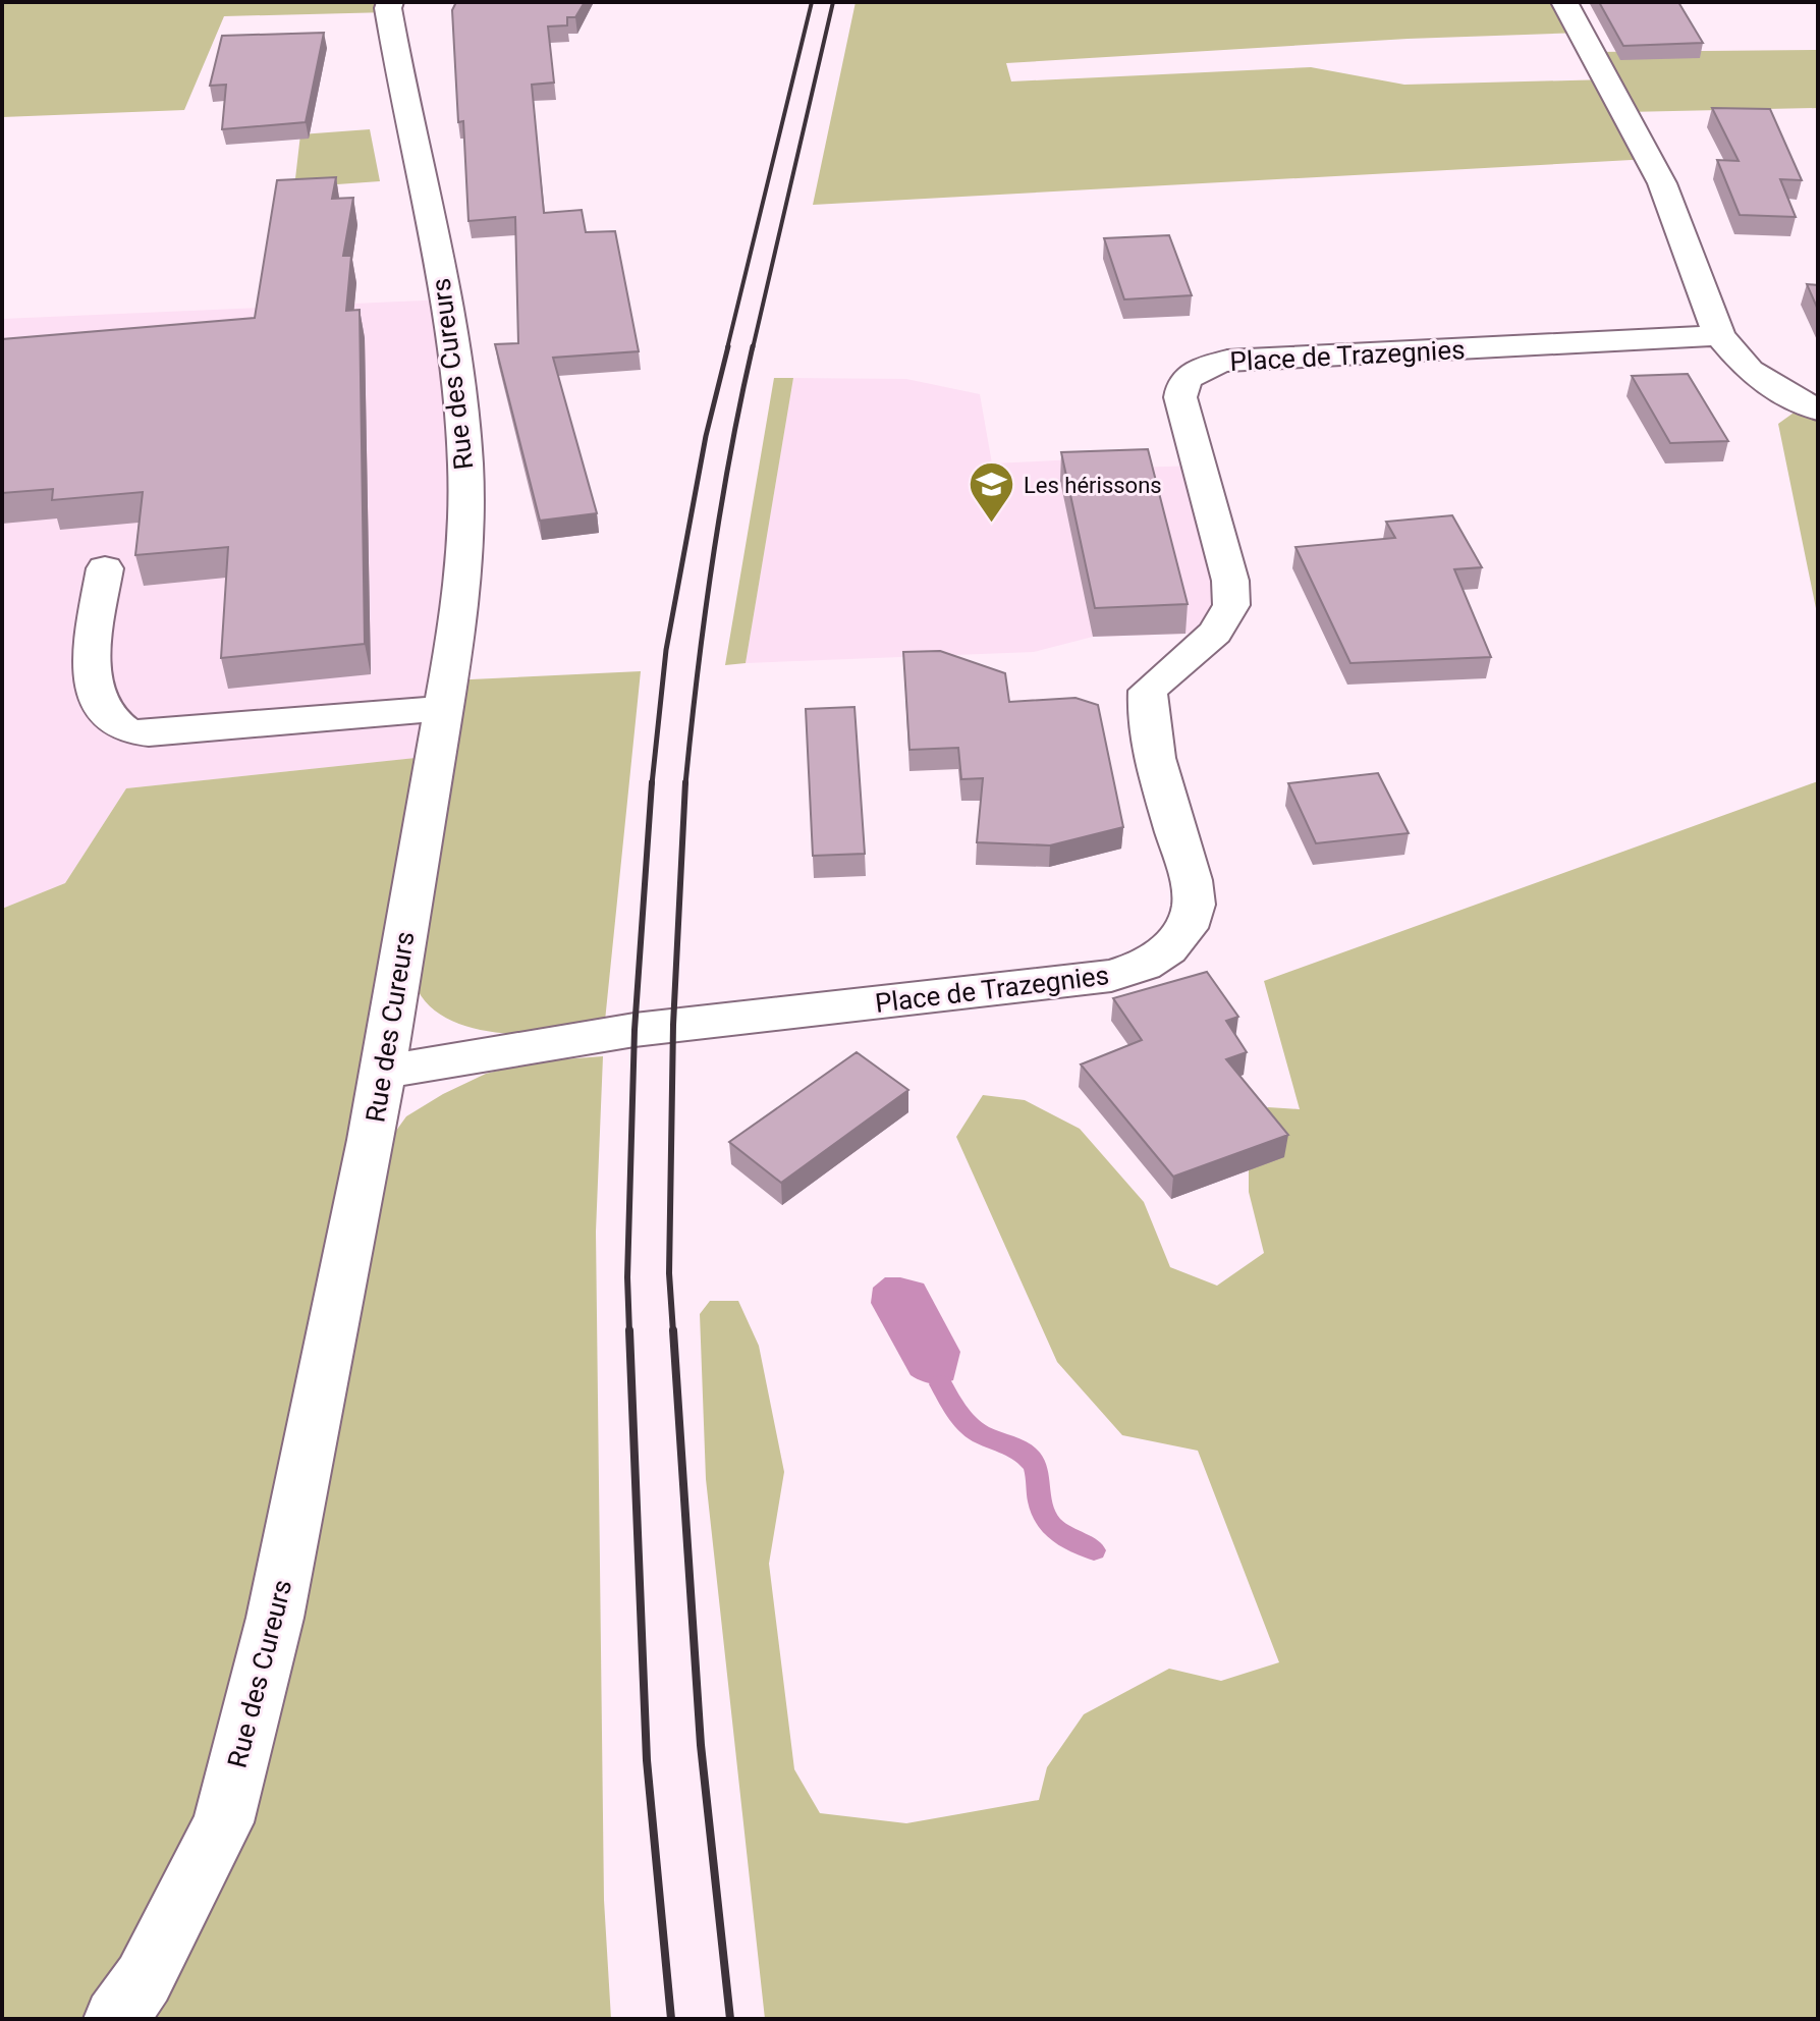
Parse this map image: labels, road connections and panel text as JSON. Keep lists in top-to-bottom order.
{
  "streets": {
    "street": ["Place de Trazegnies", "Rue des Cureurs"]
  },
  "crossings": [
    ["Place de Trazegnies", "Rue des Cureurs"]
  ],
  "places": {
    "school or university": ["Les hérissons"]
  }
}
